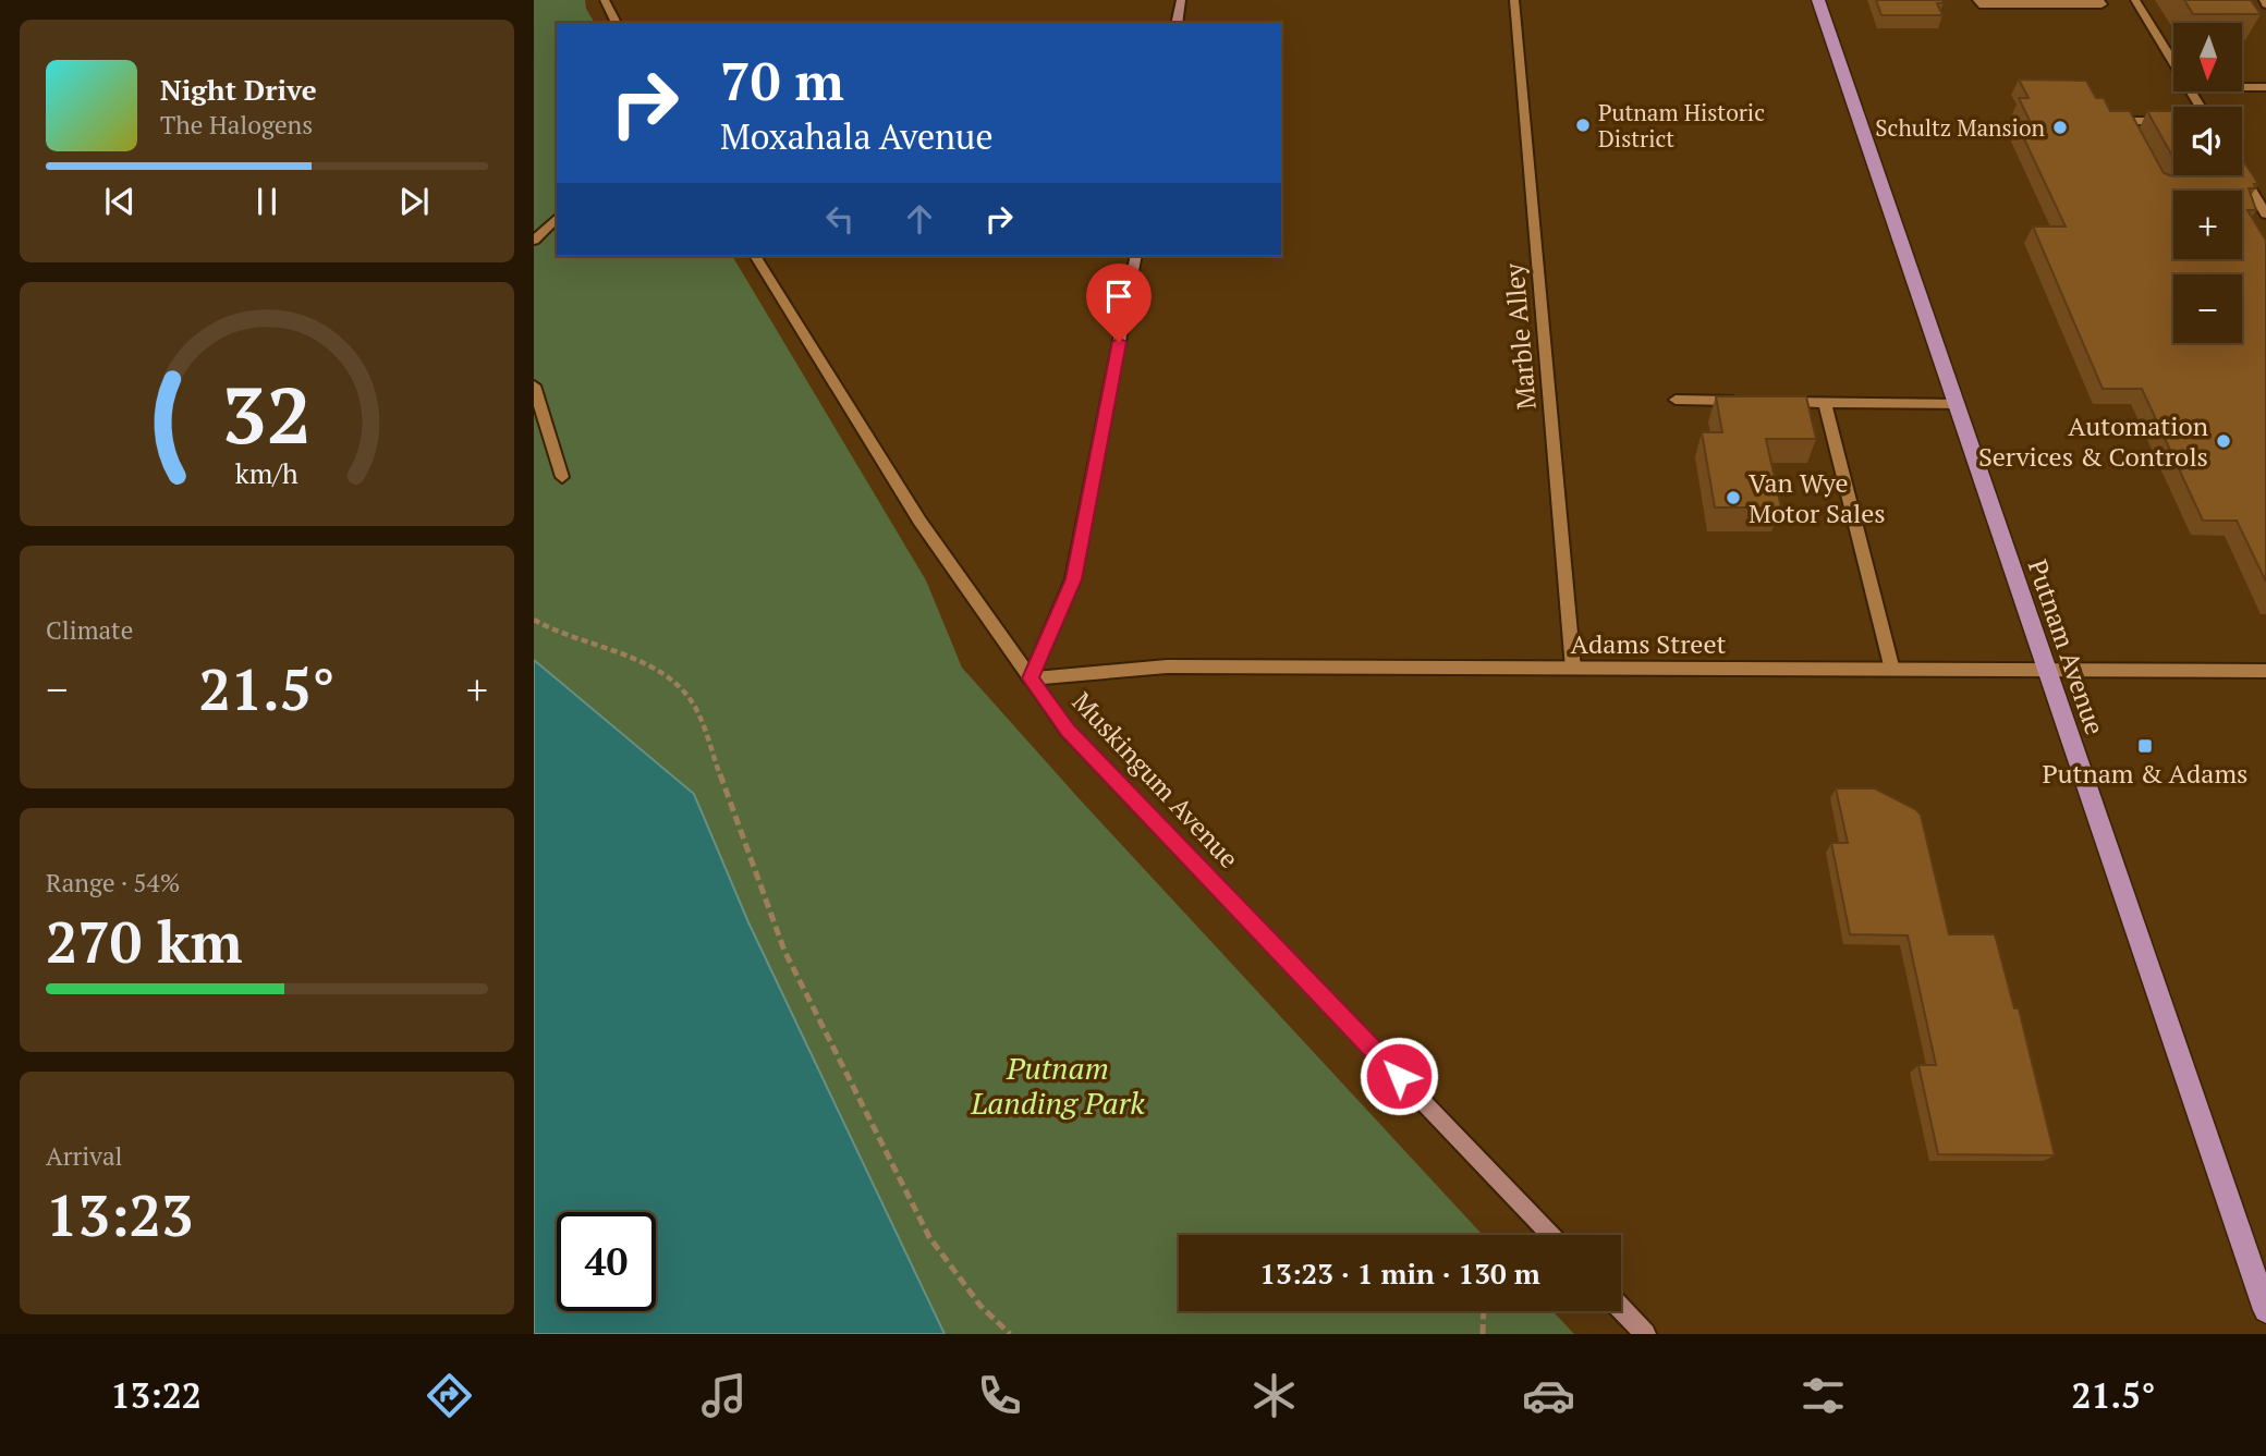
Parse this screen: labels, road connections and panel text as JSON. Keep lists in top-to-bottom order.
{
  "streets": {
    "main road": ["Putnam Avenue"],
    "street": ["Marble Alley", "Adams Street", "Muskingum Avenue"]
  },
  "crossings": [
    ["Marble Alley", "Adams Street"],
    ["Adams Street", "Putnam Avenue"],
    ["Adams Street", "Muskingum Avenue"]
  ],
  "parks": ["Putnam Landing Park"],
  "places": {
    "other": [
      "Putnam Historic District",
      "Schultz Mansion",
      "Automation Services & Controls",
      "Van Wye Motor Sales"
    ],
    "transit": ["Putnam & Adams"]
  },
  "north": "bottom",
  "page": {
    "map_buttons": ["+", "−"],
    "turn": ["70 m", "Moxahala Avenue"],
    "song": ["Night Drive", "The Halogens"],
    "tile": [
      "Climate",
      ["Range · 54%", "270 km"],
      ["Arrival", "13:23"]
    ],
    "heat": ["−", "21.5°", "+"],
    "limit": "40",
    "trip": "13:23 · 1 min · 130 m",
    "tabs": ["13:22", "21.5°"],
    "gauge": ["32", "km/h"]
  }
}
